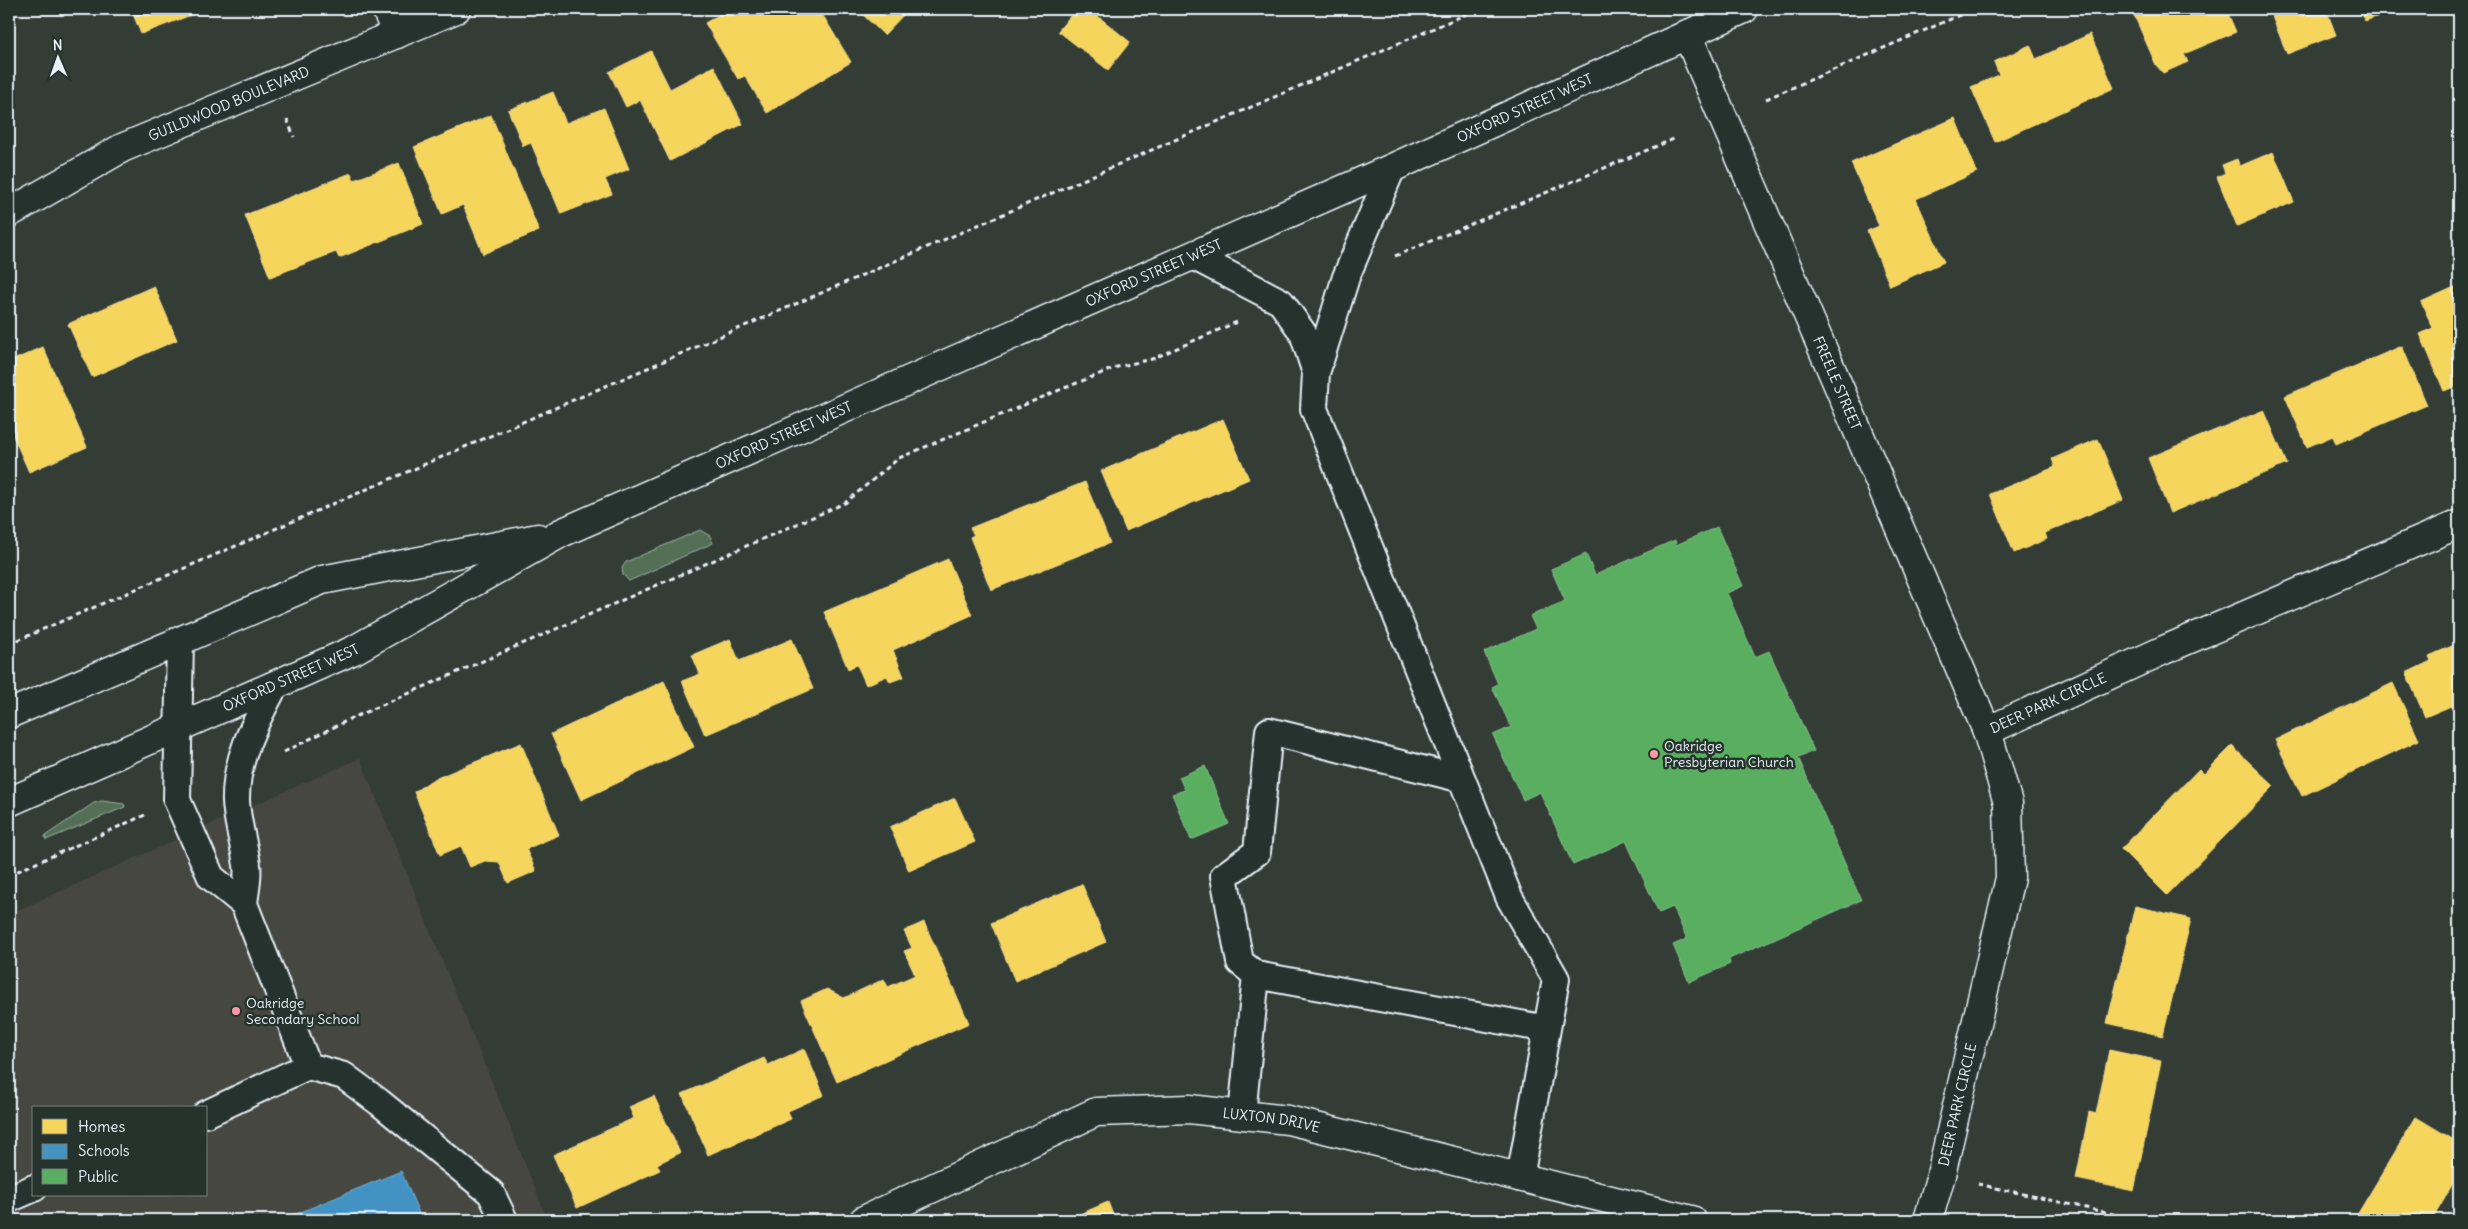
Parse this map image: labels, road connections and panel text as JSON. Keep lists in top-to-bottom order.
{
  "streets": {
    "street": [
      "GUILDWOOD BOULEVARD",
      "OXFORD STREET WEST",
      "FREELE STREET",
      "DEER PARK CIRCLE",
      "LUXTON DRIVE"
    ]
  },
  "crossings": [
    ["OXFORD STREET WEST", "FREELE STREET"],
    ["FREELE STREET", "DEER PARK CIRCLE"]
  ],
  "places": ["Oakridge Presbyterian Church", "Oakridge Secondary School"],
  "legend": ["Homes", "Schools", "Public"],
  "north": "top"
}
